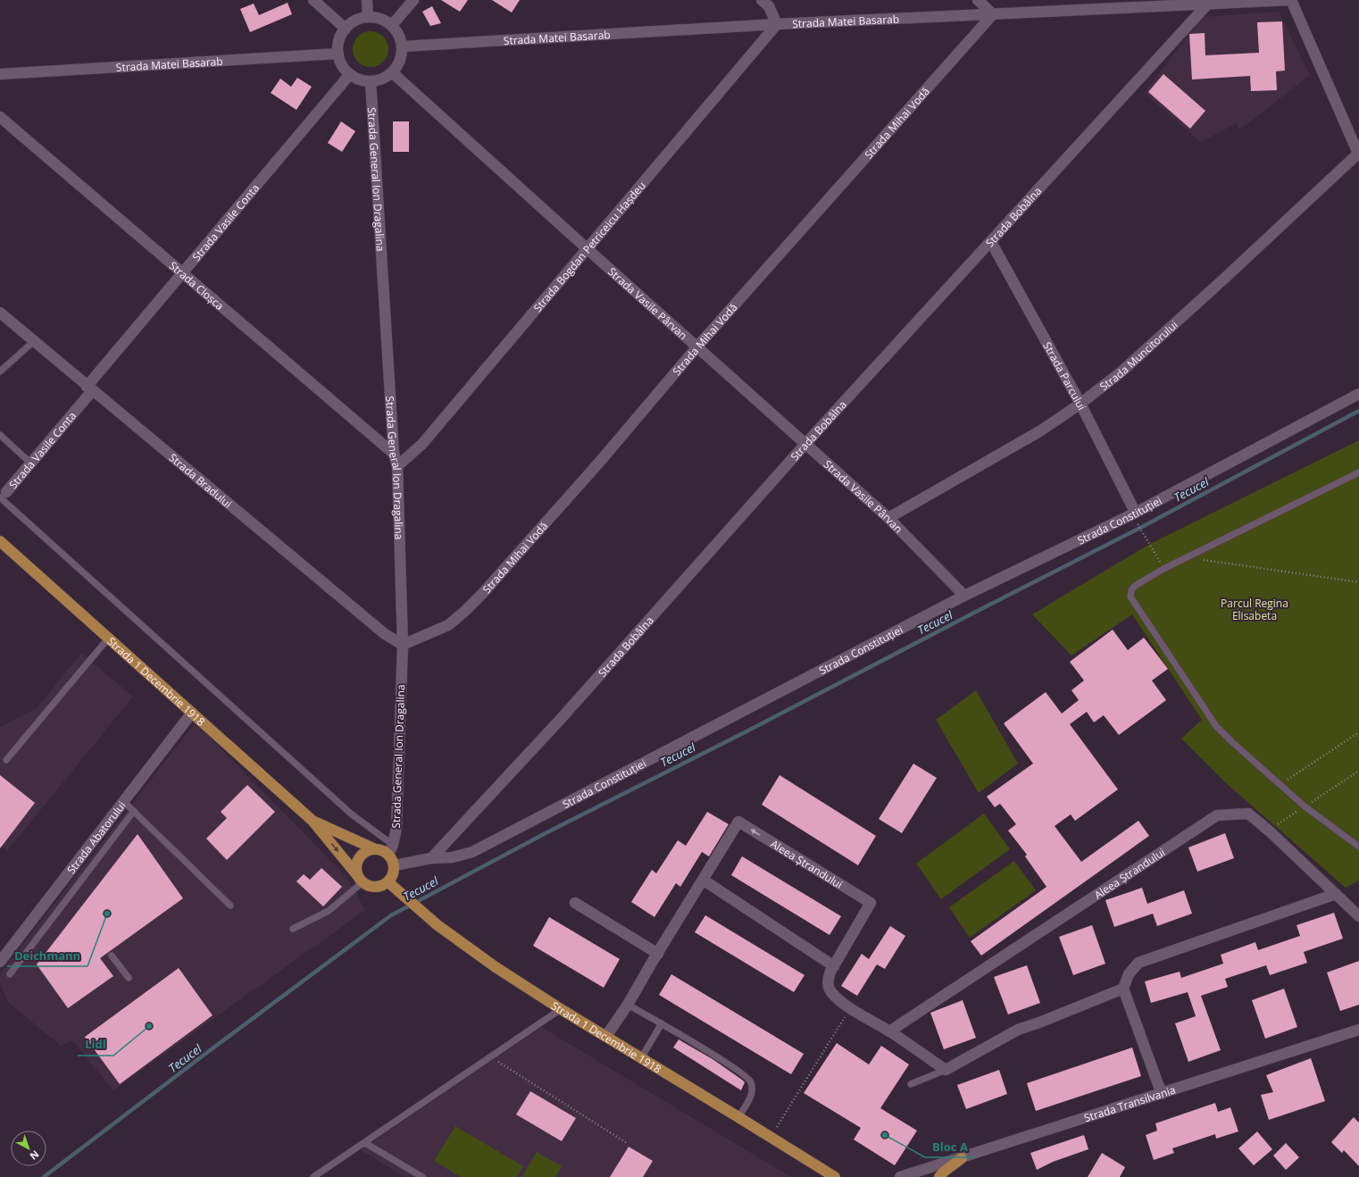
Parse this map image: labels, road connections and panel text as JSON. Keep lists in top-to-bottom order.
{
  "streets": {
    "main road": ["Strada 1 Decembrie 1918"],
    "street": [
      "Strada Matei Basarab",
      "Strada Mihai Vodă",
      "Strada General Ion Dragalina",
      "Strada Bobâlna",
      "Strada Vasile Conta",
      "Strada Bogdan Petriceicu Hașdeu",
      "Strada Cloșca",
      "Strada Vasile Pârvan",
      "Strada Muncitorului",
      "Strada Parcului",
      "Strada Bradului",
      "Strada Constituției",
      "Strada Abatorului",
      "Aleea Ștrandului",
      "Strada Transilvania"
    ]
  },
  "crossings": [
    ["Strada Matei Basarab", "Strada Mihai Vodă"],
    ["Strada Matei Basarab", "Strada General Ion Dragalina"],
    ["Strada Matei Basarab", "Strada Bobâlna"],
    ["Strada Matei Basarab", "Strada Vasile Conta"],
    ["Strada Matei Basarab", "Strada Bogdan Petriceicu Hașdeu"],
    ["Strada Matei Basarab", "Strada Vasile Pârvan"],
    ["Strada Mihai Vodă", "Strada General Ion Dragalina"],
    ["Strada Mihai Vodă", "Strada Vasile Pârvan"],
    ["Strada Mihai Vodă", "Strada Bradului"],
    ["Strada General Ion Dragalina", "Strada Vasile Conta"],
    ["Strada General Ion Dragalina", "Strada Bogdan Petriceicu Hașdeu"],
    ["Strada General Ion Dragalina", "Strada Cloșca"],
    ["Strada General Ion Dragalina", "Strada Vasile Pârvan"],
    ["Strada General Ion Dragalina", "Strada Bradului"],
    ["Strada General Ion Dragalina", "Strada Constituției"],
    ["Strada General Ion Dragalina", "Strada 1 Decembrie 1918"],
    ["Strada Bobâlna", "Strada Vasile Pârvan"],
    ["Strada Bobâlna", "Strada Parcului"],
    ["Strada Bobâlna", "Strada Constituției"],
    ["Strada Vasile Conta", "Strada Cloșca"],
    ["Strada Vasile Conta", "Strada Vasile Pârvan"],
    ["Strada Vasile Conta", "Strada Bradului"],
    ["Strada Bogdan Petriceicu Hașdeu", "Strada Vasile Pârvan"],
    ["Strada Vasile Pârvan", "Strada Muncitorului"],
    ["Strada Vasile Pârvan", "Strada Constituției"],
    ["Strada Muncitorului", "Strada Parcului"],
    ["Strada Parcului", "Strada Constituției"],
    ["Strada Constituției", "Strada 1 Decembrie 1918"],
    ["Strada 1 Decembrie 1918", "Strada Abatorului"],
    ["Strada 1 Decembrie 1918", "Aleea Ștrandului"]
  ],
  "water": ["Tecucel"],
  "parks": ["Parcul Regina Elisabeta"],
  "places": ["Deichmann", "Lidl", "Bloc A"],
  "north": "bottom right"
}
